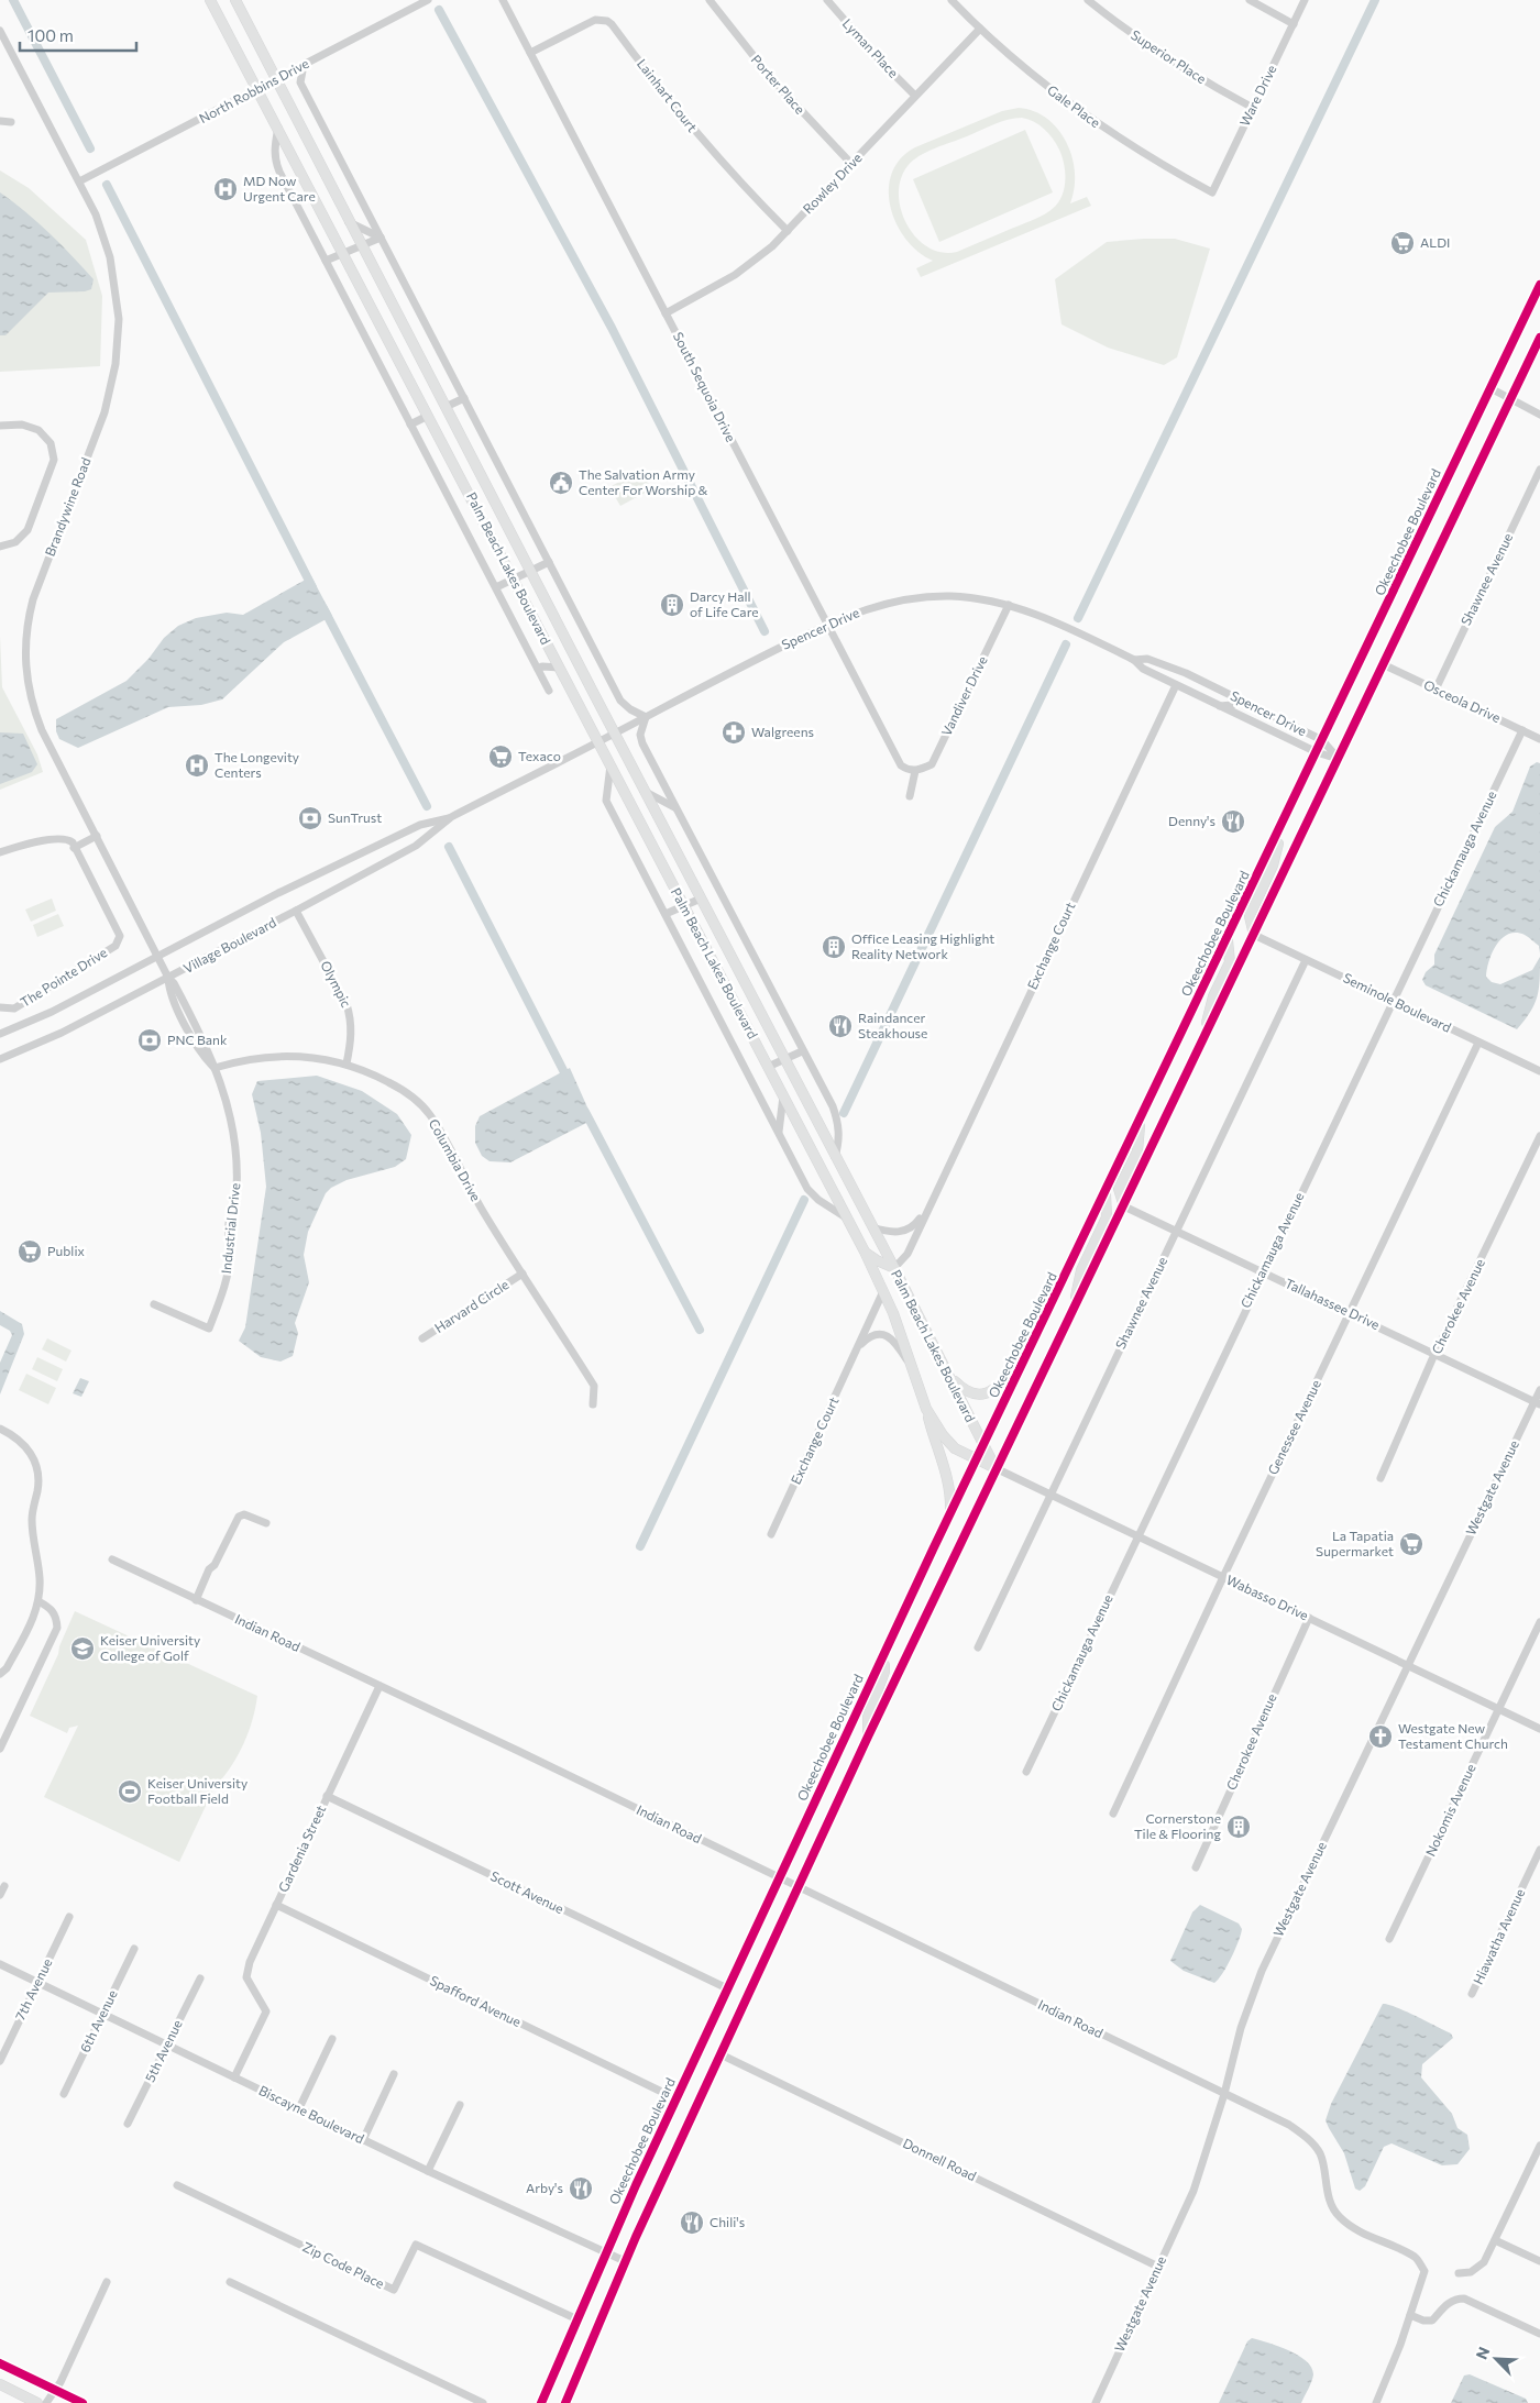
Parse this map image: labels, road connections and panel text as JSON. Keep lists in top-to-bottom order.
{
  "streets": {
    "main road": ["Okeechobee Boulevard", "Palm Beach Lakes Boulevard"],
    "street": [
      "Lyman Place",
      "Superior Place",
      "Porter Place",
      "North Robbins Drive",
      "Lainhart Court",
      "Ware Drive",
      "Gale Place",
      "Rowley Drive",
      "South Sequoia Drive",
      "Brandywine Road",
      "Shawnee Avenue",
      "Spencer Drive",
      "Vandiver Drive",
      "Osceola Drive",
      "Chickamauga Avenue",
      "Village Boulevard",
      "Exchange Court",
      "The Pointe Drive",
      "Olympic",
      "Seminole Boulevard",
      "Columbia Drive",
      "Industrial Drive",
      "Tallahassee Drive",
      "Harvard Circle",
      "Cherokee Avenue",
      "Genessee Avenue",
      "Westgate Avenue",
      "Wabasso Drive",
      "Indian Road",
      "Nokomis Avenue",
      "Gardenia Street",
      "Scott Avenue",
      "Hiawatha Avenue",
      "7th Avenue",
      "Spafford Avenue",
      "6th Avenue",
      "5th Avenue",
      "Biscayne Boulevard",
      "Donnell Road",
      "Zip Code Place"
    ]
  },
  "crossings": [
    ["Lyman Place", "Rowley Drive"],
    ["Superior Place", "Ware Drive"],
    ["Porter Place", "Rowley Drive"],
    ["North Robbins Drive", "Brandywine Road"],
    ["North Robbins Drive", "Palm Beach Lakes Boulevard"],
    ["Lainhart Court", "Rowley Drive"],
    ["Lainhart Court", "South Sequoia Drive"],
    ["Ware Drive", "Gale Place"],
    ["Gale Place", "Rowley Drive"],
    ["Rowley Drive", "South Sequoia Drive"],
    ["South Sequoia Drive", "Spencer Drive"],
    ["South Sequoia Drive", "Vandiver Drive"],
    ["Brandywine Road", "Village Boulevard"],
    ["Brandywine Road", "Industrial Drive"],
    ["Okeechobee Boulevard", "Palm Beach Lakes Boulevard"],
    ["Okeechobee Boulevard", "Spencer Drive"],
    ["Okeechobee Boulevard", "Indian Road"],
    ["Okeechobee Boulevard", "Scott Avenue"],
    ["Okeechobee Boulevard", "Spafford Avenue"],
    ["Okeechobee Boulevard", "Biscayne Boulevard"],
    ["Okeechobee Boulevard", "Zip Code Place"],
    ["Palm Beach Lakes Boulevard", "Spencer Drive"],
    ["Palm Beach Lakes Boulevard", "Village Boulevard"],
    ["Palm Beach Lakes Boulevard", "Exchange Court"],
    ["Palm Beach Lakes Boulevard", "Wabasso Drive"],
    ["Shawnee Avenue", "Osceola Drive"],
    ["Shawnee Avenue", "Seminole Boulevard"],
    ["Shawnee Avenue", "Tallahassee Drive"],
    ["Shawnee Avenue", "Wabasso Drive"],
    ["Spencer Drive", "Vandiver Drive"],
    ["Spencer Drive", "Village Boulevard"],
    ["Spencer Drive", "Exchange Court"],
    ["Osceola Drive", "Chickamauga Avenue"],
    ["Chickamauga Avenue", "Seminole Boulevard"],
    ["Chickamauga Avenue", "Tallahassee Drive"],
    ["Chickamauga Avenue", "Wabasso Drive"],
    ["Village Boulevard", "Olympic"],
    ["Village Boulevard", "Industrial Drive"],
    ["Olympic", "Columbia Drive"],
    ["Seminole Boulevard", "Genessee Avenue"],
    ["Columbia Drive", "Industrial Drive"],
    ["Columbia Drive", "Harvard Circle"],
    ["Tallahassee Drive", "Cherokee Avenue"],
    ["Tallahassee Drive", "Genessee Avenue"],
    ["Tallahassee Drive", "Westgate Avenue"],
    ["Cherokee Avenue", "Wabasso Drive"],
    ["Genessee Avenue", "Wabasso Drive"],
    ["Westgate Avenue", "Wabasso Drive"],
    ["Westgate Avenue", "Indian Road"],
    ["Westgate Avenue", "Donnell Road"],
    ["Wabasso Drive", "Nokomis Avenue"],
    ["Indian Road", "Gardenia Street"],
    ["Gardenia Street", "Scott Avenue"],
    ["Gardenia Street", "Spafford Avenue"],
    ["Gardenia Street", "Biscayne Boulevard"],
    ["7th Avenue", "Biscayne Boulevard"],
    ["6th Avenue", "Biscayne Boulevard"],
    ["5th Avenue", "Biscayne Boulevard"]
  ],
  "places": {
    "hospital": ["MD Now Urgent Care", "The Longevity Centers"],
    "supermarket": [
      "ALDI",
      "Texaco",
      "Publix",
      "La Tapatia Supermarket"
    ],
    "public building": ["The Salvation Army Center For Worship &"],
    "building": ["Darcy Hall of Life Care", "Office Leasing Highlight Reality Network", "Cornerstone Tile & Flooring"],
    "pharmacy": ["Walgreens"],
    "bank": ["SunTrust", "PNC Bank"],
    "restaurant": [
      "Denny's",
      "Raindancer Steakhouse",
      "Arby's",
      "Chili's"
    ],
    "school or university": ["Keiser University College of Golf"],
    "church": ["Westgate New Testament Church"],
    "sports": ["Keiser University Football Field"]
  },
  "scale_bar": "100 m",
  "north": "top left"
}
